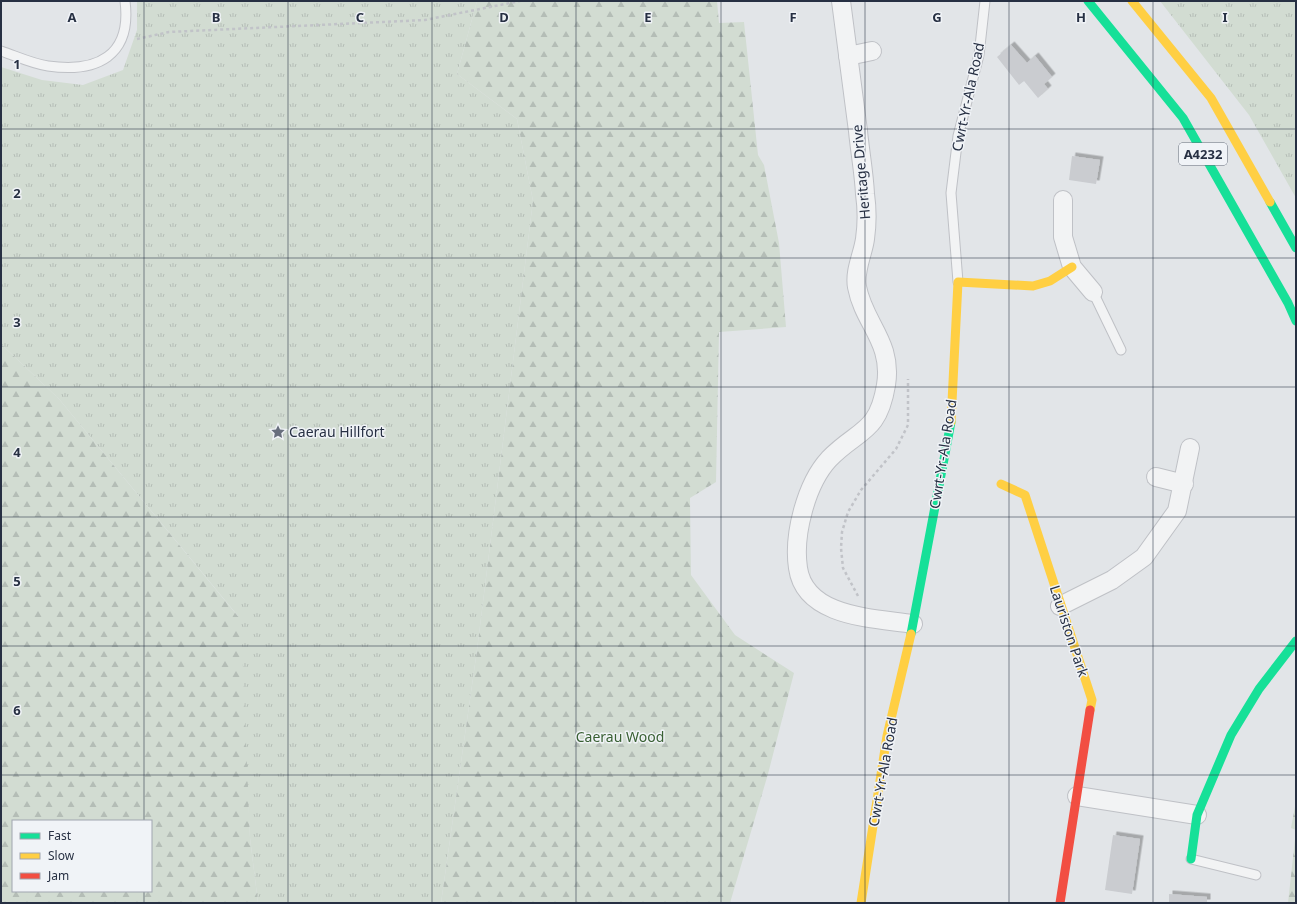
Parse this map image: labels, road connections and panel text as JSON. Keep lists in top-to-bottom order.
{
  "streets": {
    "street": [
      "Cwrt-Yr-Ala Road",
      "A4232",
      "Heritage Drive",
      "Lauriston Park"
    ]
  },
  "crossings": [
    ["Cwrt-Yr-Ala Road", "Heritage Drive"]
  ],
  "parks": ["Caerau Wood"],
  "places": {
    "place": ["Caerau Hillfort"]
  },
  "legend": ["Fast", "Slow", "Jam"],
  "grid": {
    "columns": [
      "A",
      "B",
      "C",
      "D",
      "E",
      "F",
      "G",
      "H",
      "I"
    ],
    "rows": [
      "1",
      "2",
      "3",
      "4",
      "5",
      "6"
    ]
  }
}
